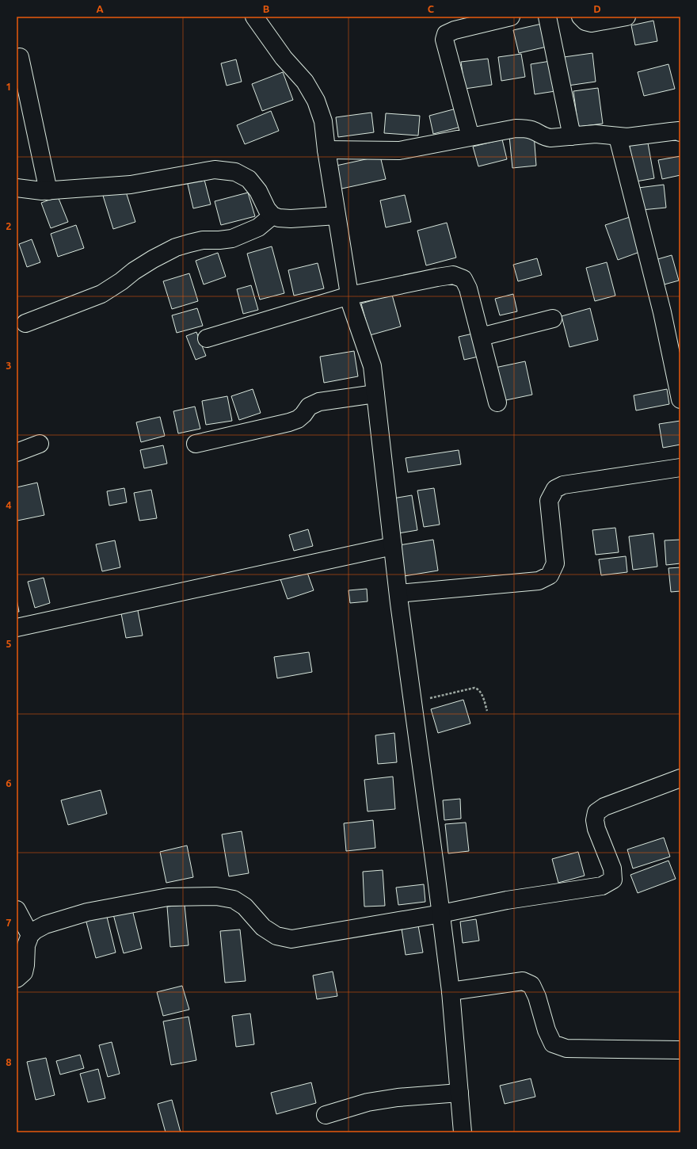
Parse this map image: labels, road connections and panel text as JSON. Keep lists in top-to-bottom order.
{
  "grid": {
    "columns": [
      "A",
      "B",
      "C",
      "D"
    ],
    "rows": [
      "1",
      "2",
      "3",
      "4",
      "5",
      "6",
      "7",
      "8"
    ]
  }
}
